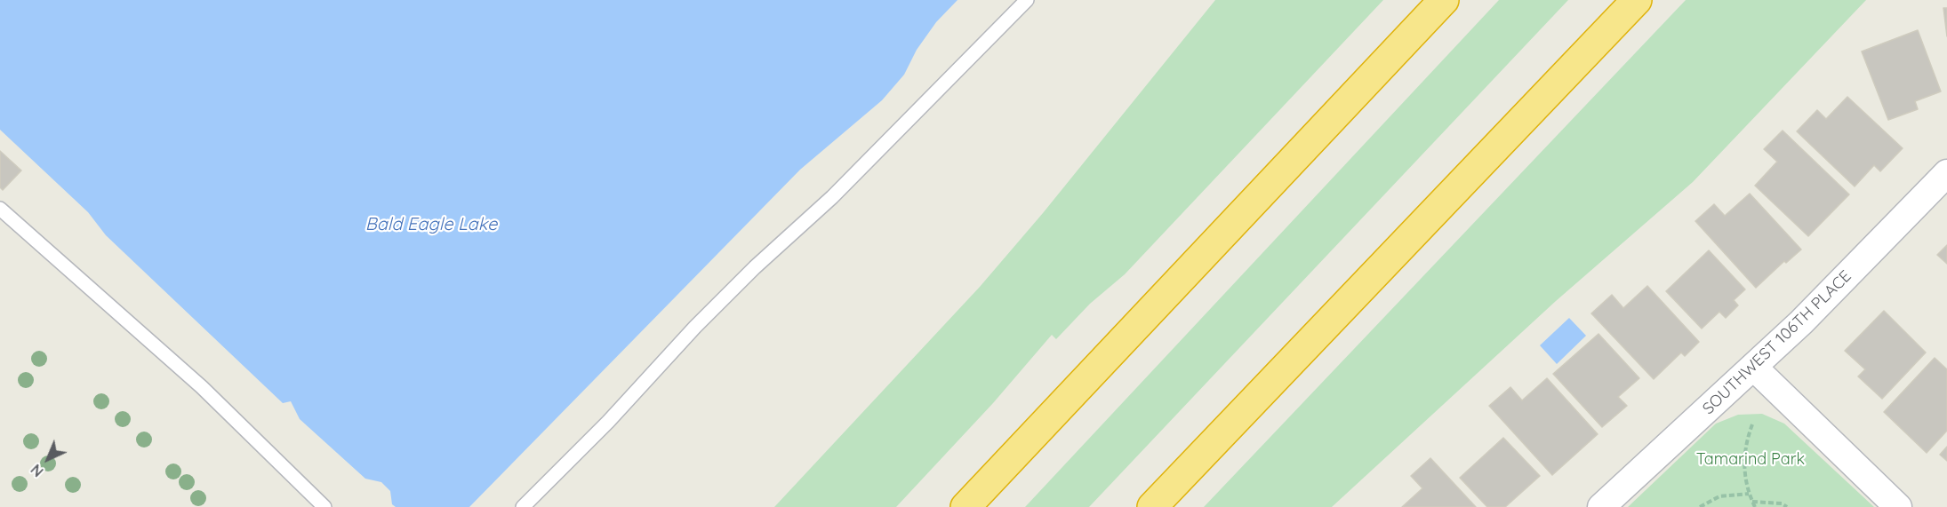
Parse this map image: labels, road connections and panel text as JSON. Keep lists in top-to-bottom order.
{
  "streets": {
    "street": ["SOUTHWEST 106TH PLACE"]
  },
  "water": ["Bald Eagle Lake"],
  "parks": ["Tamarind Park"],
  "north": "bottom left"
}
